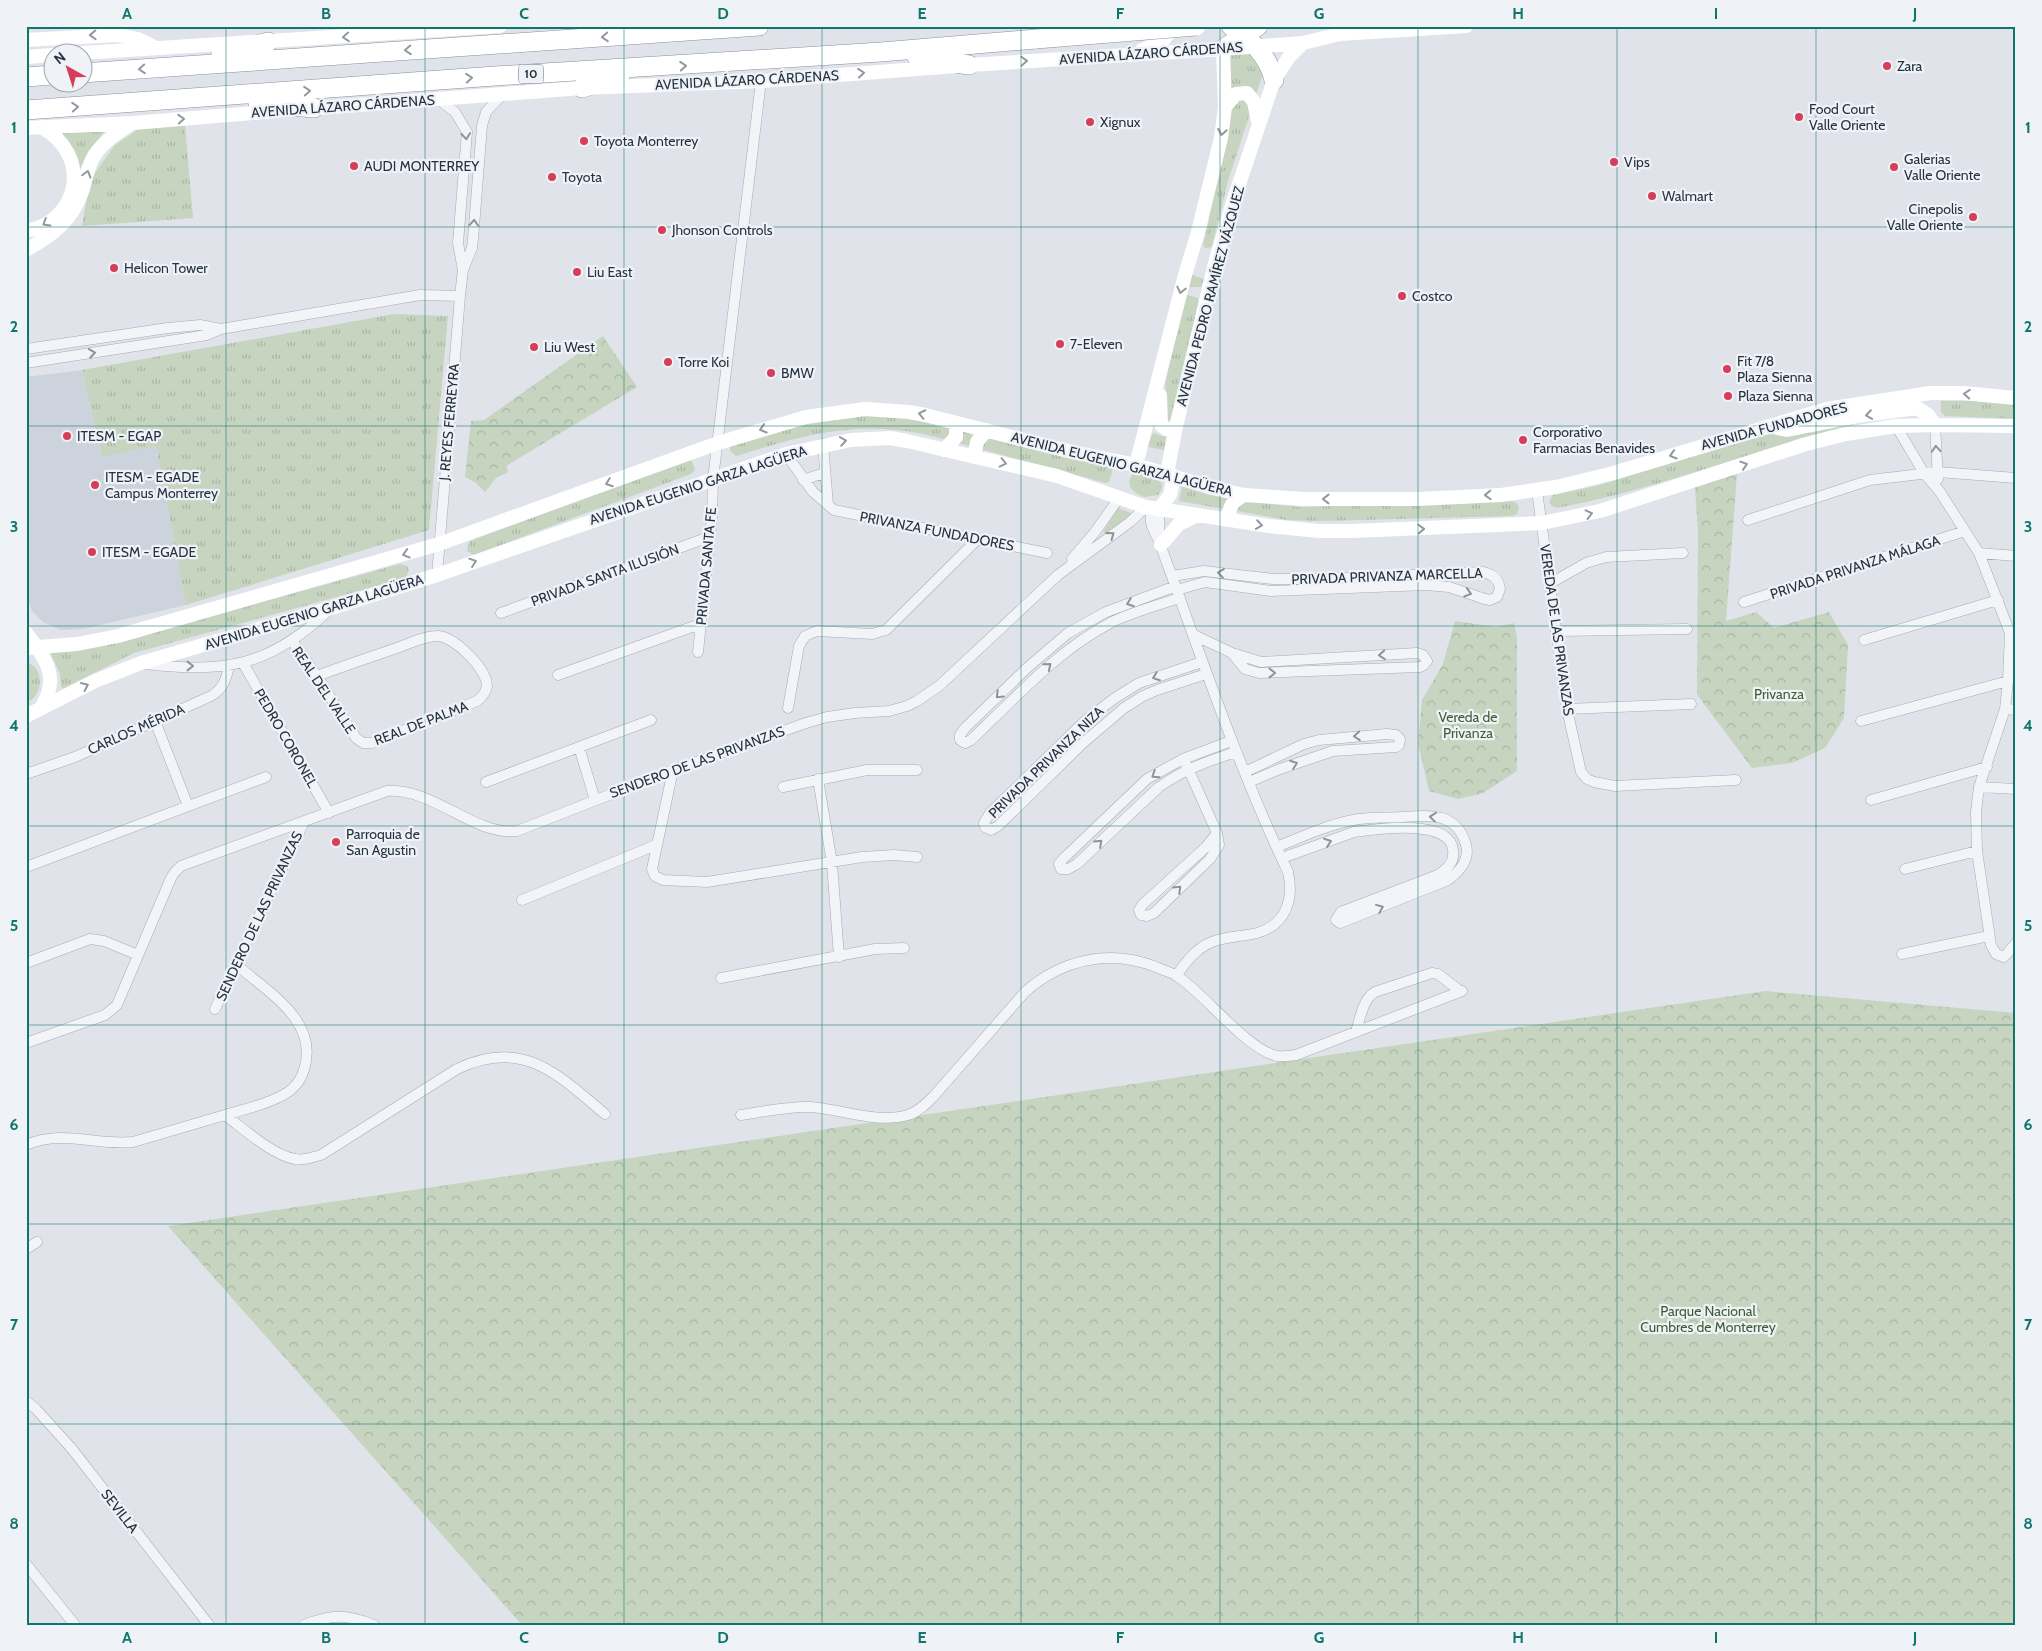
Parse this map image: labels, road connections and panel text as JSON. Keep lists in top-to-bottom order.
{
  "streets": {
    "highway": ["AVENIDA LÁZARO CÁRDENAS", "10"],
    "main road": ["AVENIDA PEDRO RAMÍREZ VÁZQUEZ", "AVENIDA FUNDADORES", "AVENIDA EUGENIO GARZA LAGÜERA"],
    "street": [
      "J. REYES FERREYRA",
      "PRIVANZA FUNDADORES",
      "PRIVADA SANTA FE",
      "PRIVADA PRIVANZA MÁLAGA",
      "PRIVADA SANTA ILUSIÓN",
      "PRIVADA PRIVANZA MARCELLA",
      "VEREDA DE LAS PRIVANZAS",
      "REAL DEL VALLE",
      "REAL DE PALMA",
      "CARLOS MÉRIDA",
      "PEDRO CORONEL",
      "SENDERO DE LAS PRIVANZAS",
      "PRIVADA PRIVANZA NIZA",
      "SEVILLA"
    ]
  },
  "crossings": [
    ["AVENIDA LÁZARO CÁRDENAS", "AVENIDA PEDRO RAMÍREZ VÁZQUEZ"],
    ["AVENIDA LÁZARO CÁRDENAS", "J. REYES FERREYRA"],
    ["AVENIDA LÁZARO CÁRDENAS", "PRIVADA SANTA FE"],
    ["AVENIDA PEDRO RAMÍREZ VÁZQUEZ", "AVENIDA EUGENIO GARZA LAGÜERA"],
    ["AVENIDA PEDRO RAMÍREZ VÁZQUEZ", "SENDERO DE LAS PRIVANZAS"],
    ["J. REYES FERREYRA", "AVENIDA EUGENIO GARZA LAGÜERA"],
    ["AVENIDA FUNDADORES", "AVENIDA EUGENIO GARZA LAGÜERA"],
    ["AVENIDA FUNDADORES", "VEREDA DE LAS PRIVANZAS"],
    ["AVENIDA EUGENIO GARZA LAGÜERA", "PRIVANZA FUNDADORES"],
    ["AVENIDA EUGENIO GARZA LAGÜERA", "PRIVADA SANTA FE"],
    ["AVENIDA EUGENIO GARZA LAGÜERA", "VEREDA DE LAS PRIVANZAS"],
    ["AVENIDA EUGENIO GARZA LAGÜERA", "SENDERO DE LAS PRIVANZAS"],
    ["PRIVADA SANTA FE", "PRIVADA SANTA ILUSIÓN"],
    ["REAL DEL VALLE", "REAL DE PALMA"],
    ["PEDRO CORONEL", "SENDERO DE LAS PRIVANZAS"]
  ],
  "parks": ["Privanza", "Vereda de Privanza", "Parque Nacional Cumbres de Monterrey"],
  "places": [
    "Zara",
    "Food Court Valle Oriente",
    "Xignux",
    "Toyota Monterrey",
    "Vips",
    "AUDI MONTERREY",
    "Galerias Valle Oriente",
    "Toyota",
    "Walmart",
    "Cinepolis Valle Oriente",
    "Jhonson Controls",
    "Helicon Tower",
    "Liu East",
    "Costco",
    "7-Eleven",
    "Liu West",
    "Torre Koi",
    "Fit 7/8 Plaza Sienna",
    "BMW",
    "Plaza Sienna",
    "ITESM - EGAP",
    "Corporativo Farmacias Benavides",
    "ITESM - EGADE Campus Monterrey",
    "ITESM - EGADE",
    "Parroquia de San Agustin"
  ],
  "north": "top left",
  "grid": {
    "columns": [
      "A",
      "B",
      "C",
      "D",
      "E",
      "F",
      "G",
      "H",
      "I",
      "J"
    ],
    "rows": [
      "1",
      "2",
      "3",
      "4",
      "5",
      "6",
      "7",
      "8"
    ]
  }
}
